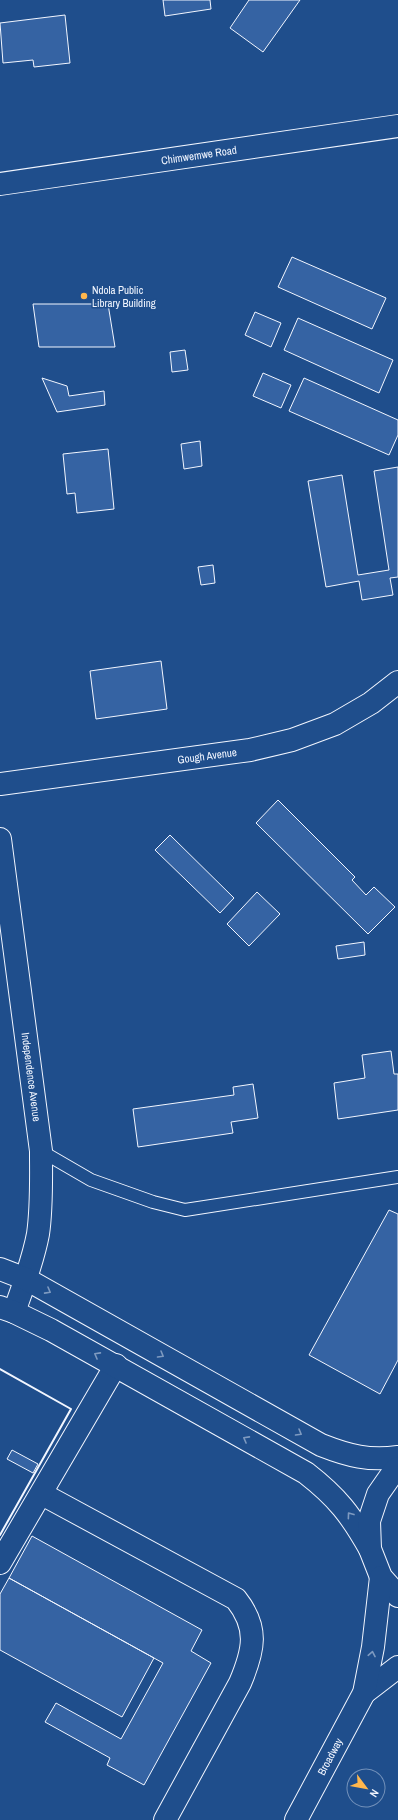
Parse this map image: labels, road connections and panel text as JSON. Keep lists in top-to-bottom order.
{
  "streets": {
    "street": [
      "Chimwemwe Road",
      "Gough Avenue",
      "Independence Avenue",
      "Broadway"
    ]
  },
  "places": ["Ndola Public Library Building"],
  "north": "bottom right"
}
